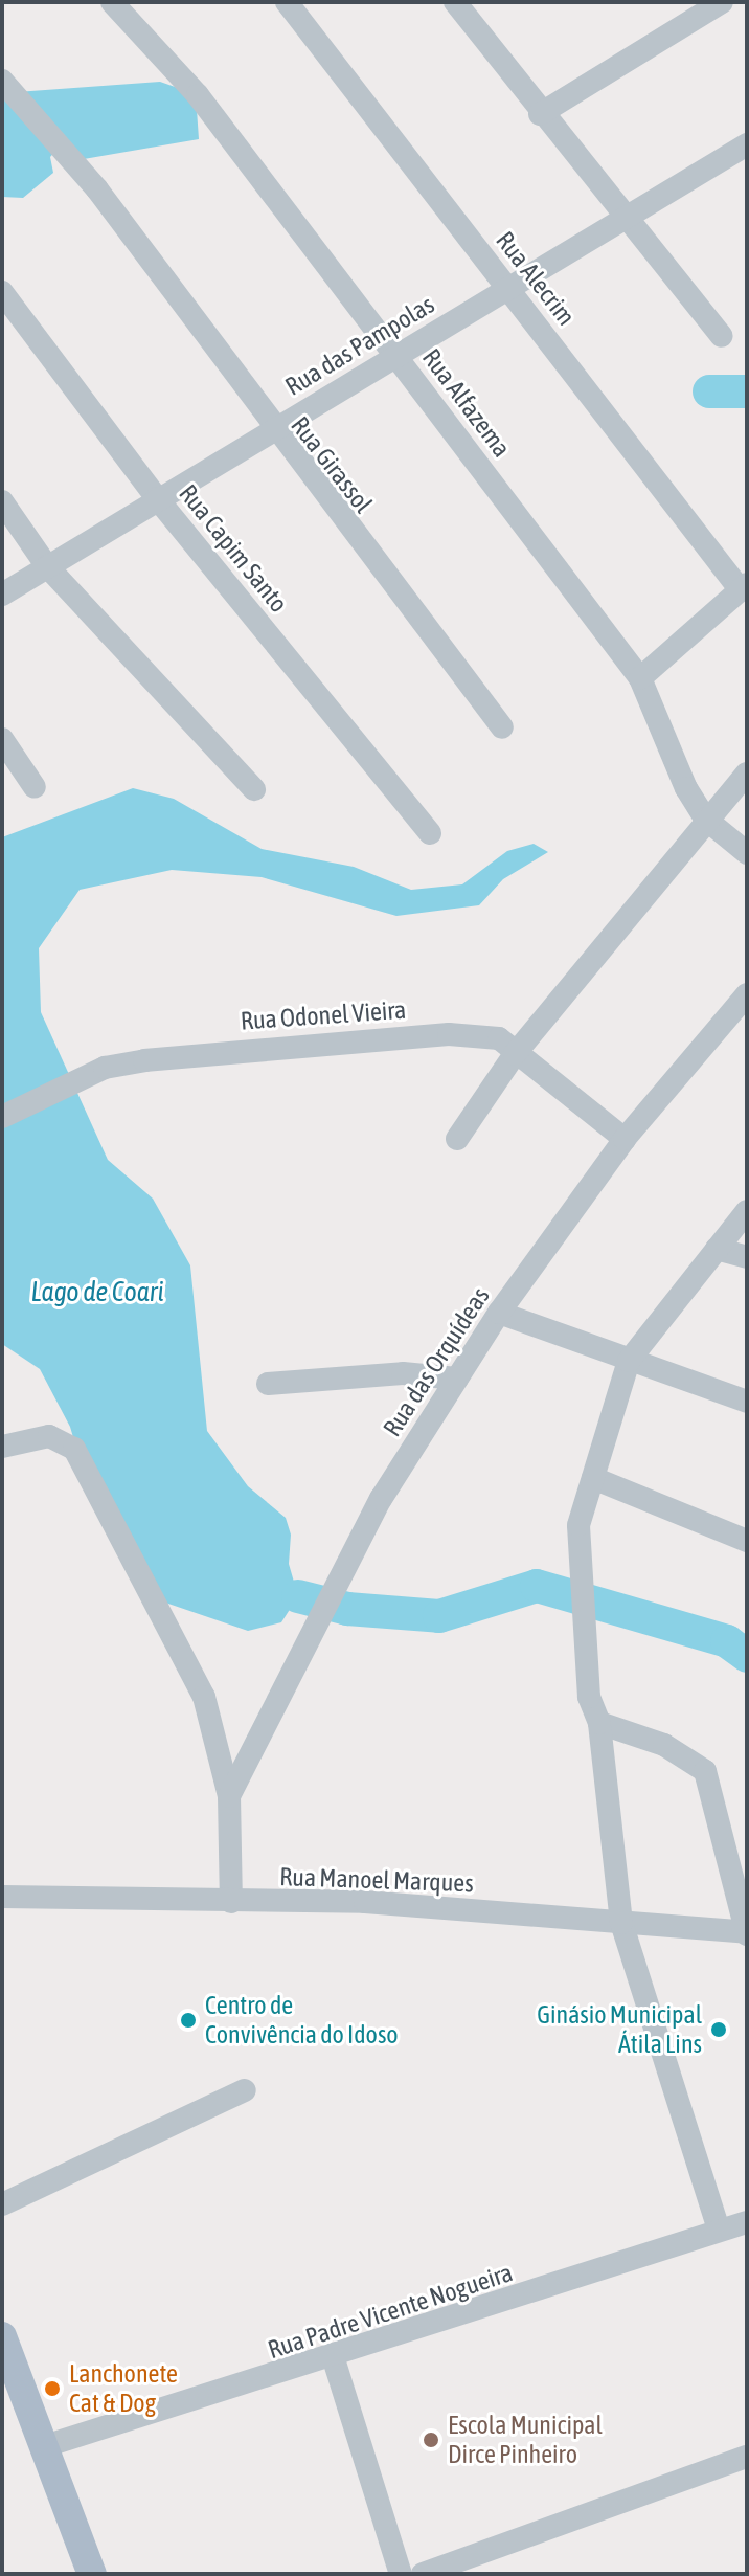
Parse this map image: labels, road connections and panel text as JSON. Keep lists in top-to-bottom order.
{
  "streets": {
    "street": [
      "Rua Alecrim",
      "Rua das Pampolas",
      "Rua Alfazema",
      "Rua Girassol",
      "Rua Capim Santo",
      "Rua Odonel Vieira",
      "Rua das Orquídeas",
      "Rua Manoel Marques",
      "Rua Padre Vicente Nogueira"
    ]
  },
  "crossings": [
    ["Rua Alecrim", "Rua das Pampolas"],
    ["Rua das Pampolas", "Rua Alfazema"],
    ["Rua das Pampolas", "Rua Girassol"],
    ["Rua das Pampolas", "Rua Capim Santo"],
    ["Rua Odonel Vieira", "Rua das Orquídeas"]
  ],
  "water": ["Lago de Coari"],
  "places": [
    "Centro de Convivência do Idoso",
    "Ginásio Municipal Átila Lins",
    "Lanchonete Cat & Dog",
    "Escola Municipal Dirce Pinheiro"
  ]
}
